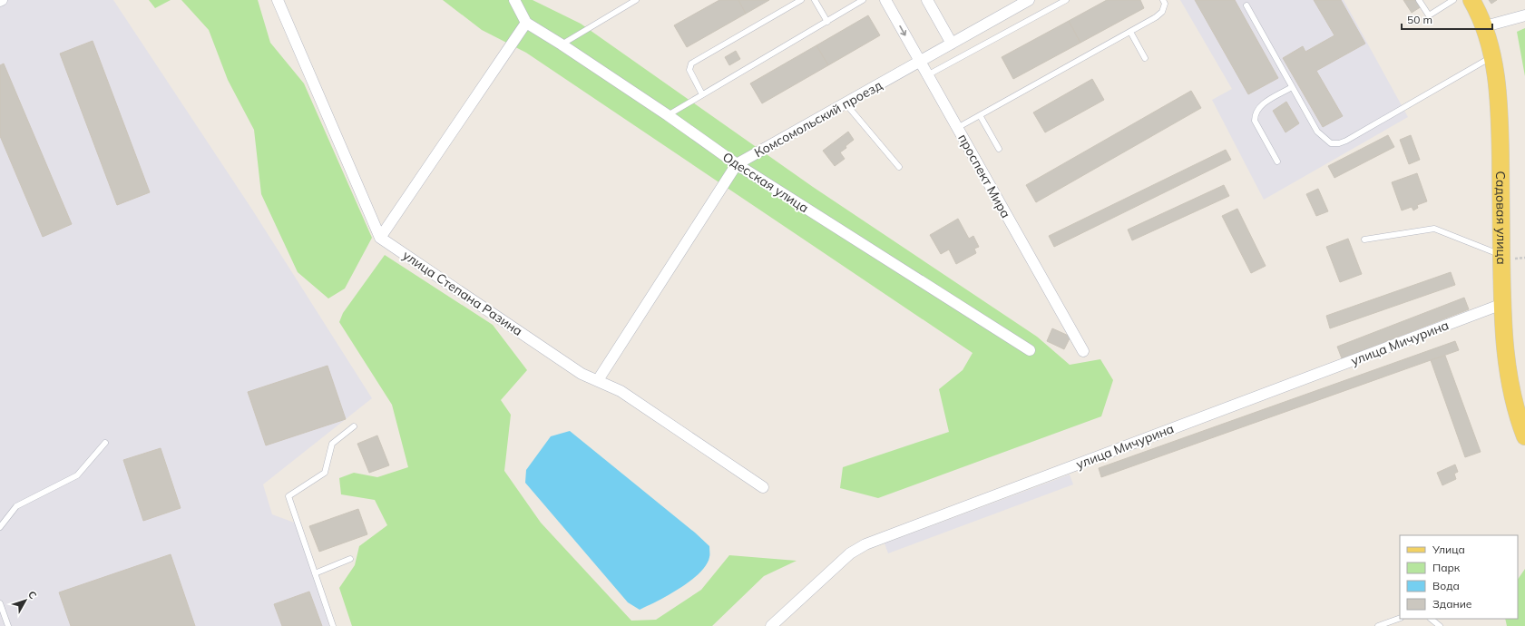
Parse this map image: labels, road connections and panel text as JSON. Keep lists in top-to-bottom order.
{
  "streets": {
    "main road": ["Садовая улица"],
    "street": [
      "Комсомольский проезд",
      "проспект Мира",
      "Одесская улица",
      "улица Степана Разина",
      "улица Мичурина"
    ]
  },
  "crossings": [
    ["Комсомольский проезд", "проспект Мира"],
    ["Комсомольский проезд", "Одесская улица"],
    ["Комсомольский проезд", "улица Степана Разина"],
    ["Садовая улица", "улица Мичурина"]
  ],
  "legend": [
    "Улица",
    "Парк",
    "Вода",
    "Здание"
  ],
  "scale_bar": "50 m",
  "north": "top right"
}
